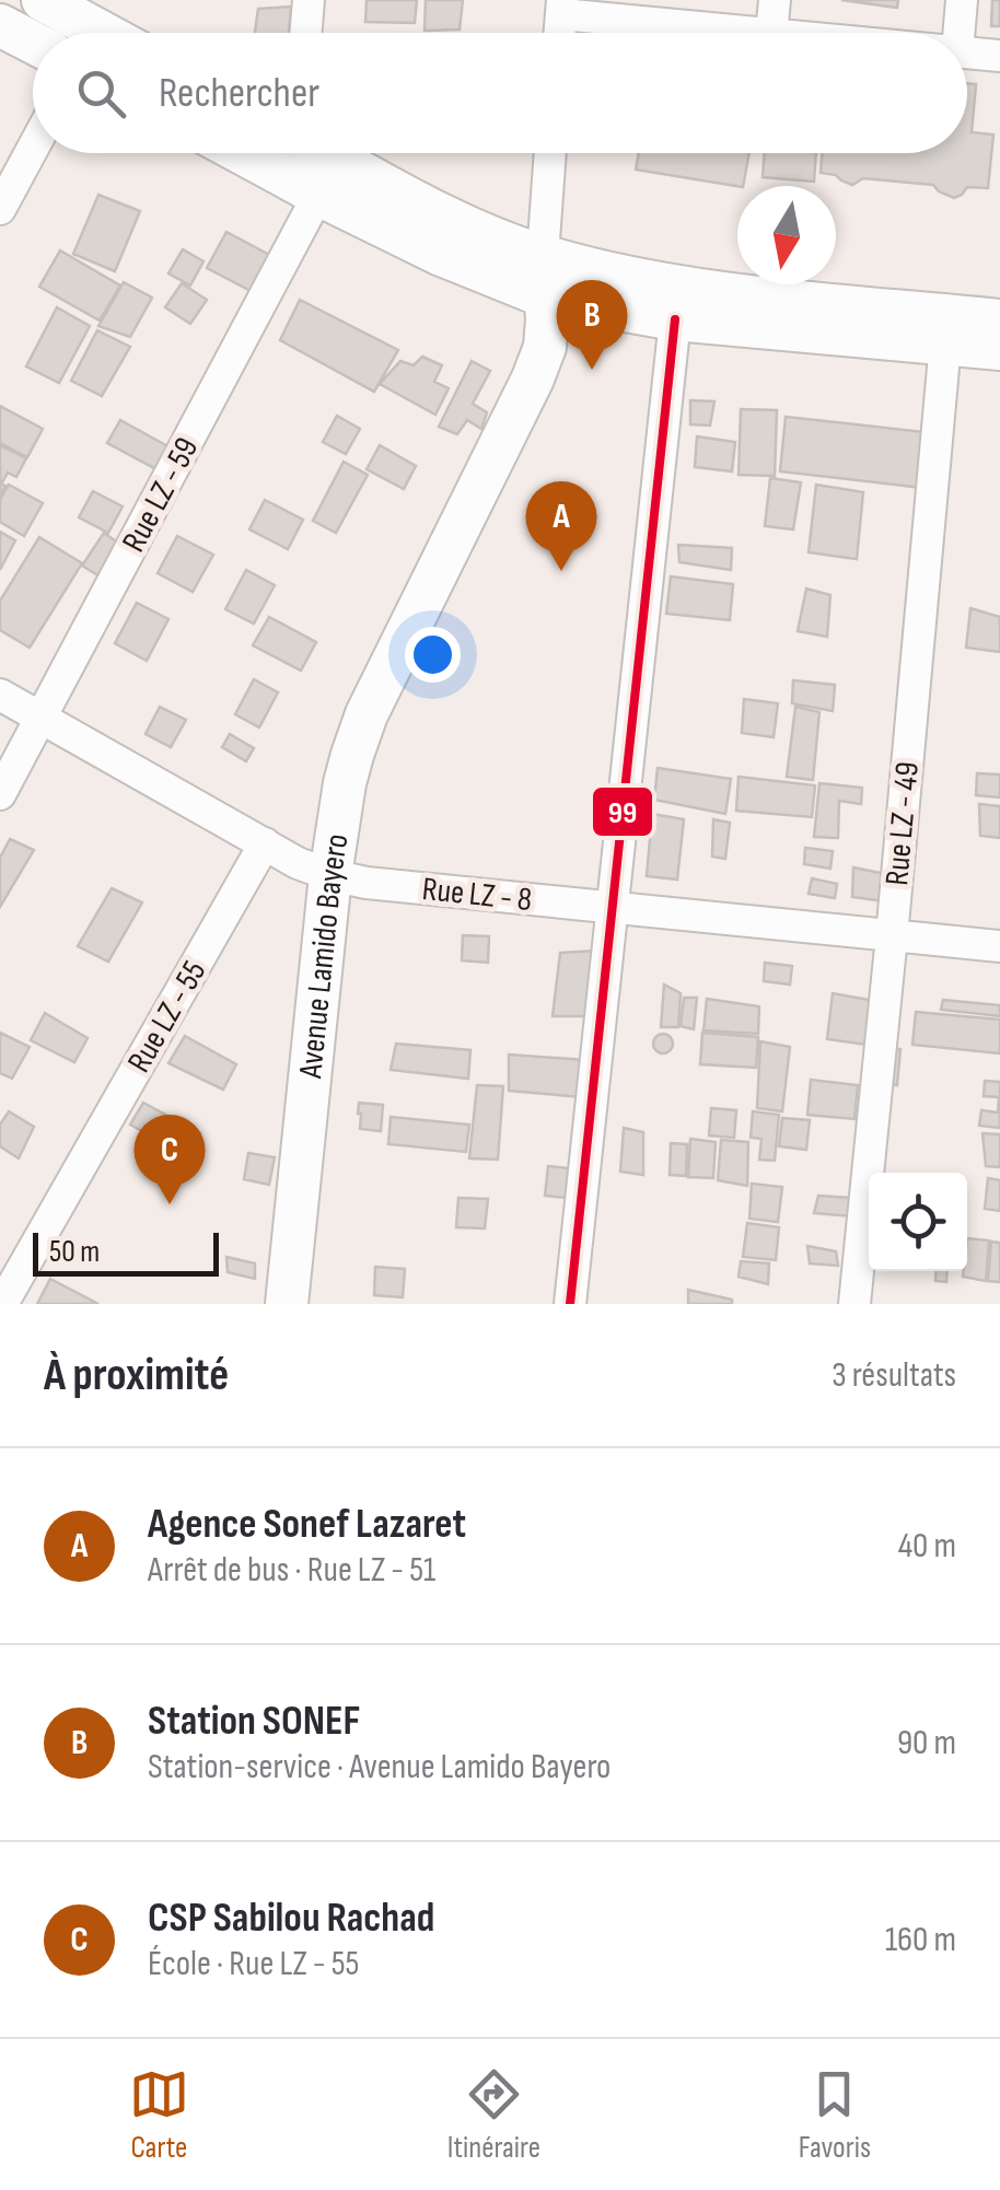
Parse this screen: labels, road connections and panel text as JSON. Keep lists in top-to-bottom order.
{
  "streets": {
    "main road": ["Avenue Lamido Bayero"],
    "street": [
      "Rue LZ - 59",
      "Rue LZ - 49",
      "Rue LZ - 8",
      "Rue LZ - 55"
    ]
  },
  "crossings": [
    ["Rue LZ - 59", "Rue LZ - 8"],
    ["Rue LZ - 49", "Rue LZ - 8"],
    ["Rue LZ - 8", "Avenue Lamido Bayero"],
    ["Rue LZ - 8", "Rue LZ - 55"]
  ],
  "lines": ["transit line 99"],
  "scale_bar": "50 m",
  "north": "bottom",
  "page": {
    "search": "Rechercher",
    "pins": ["B", "A", "C"],
    "scale": "50 m",
    "heading": ["À proximité", "3 résultats"],
    "list": [
      {
        "mark": "A",
        "name": "Agence Sonef Lazaret",
        "note": "Arrêt de bus · Rue LZ - 51",
        "value": "40 m"
      },
      {
        "mark": "B",
        "name": "Station SONEF",
        "note": "Station-service · Avenue Lamido Bayero",
        "value": "90 m"
      },
      {
        "mark": "C",
        "name": "CSP Sabilou Rachad",
        "note": "École · Rue LZ - 55",
        "value": "160 m"
      }
    ],
    "nav": ["Carte", "Itinéraire", "Favoris"]
  }
}
